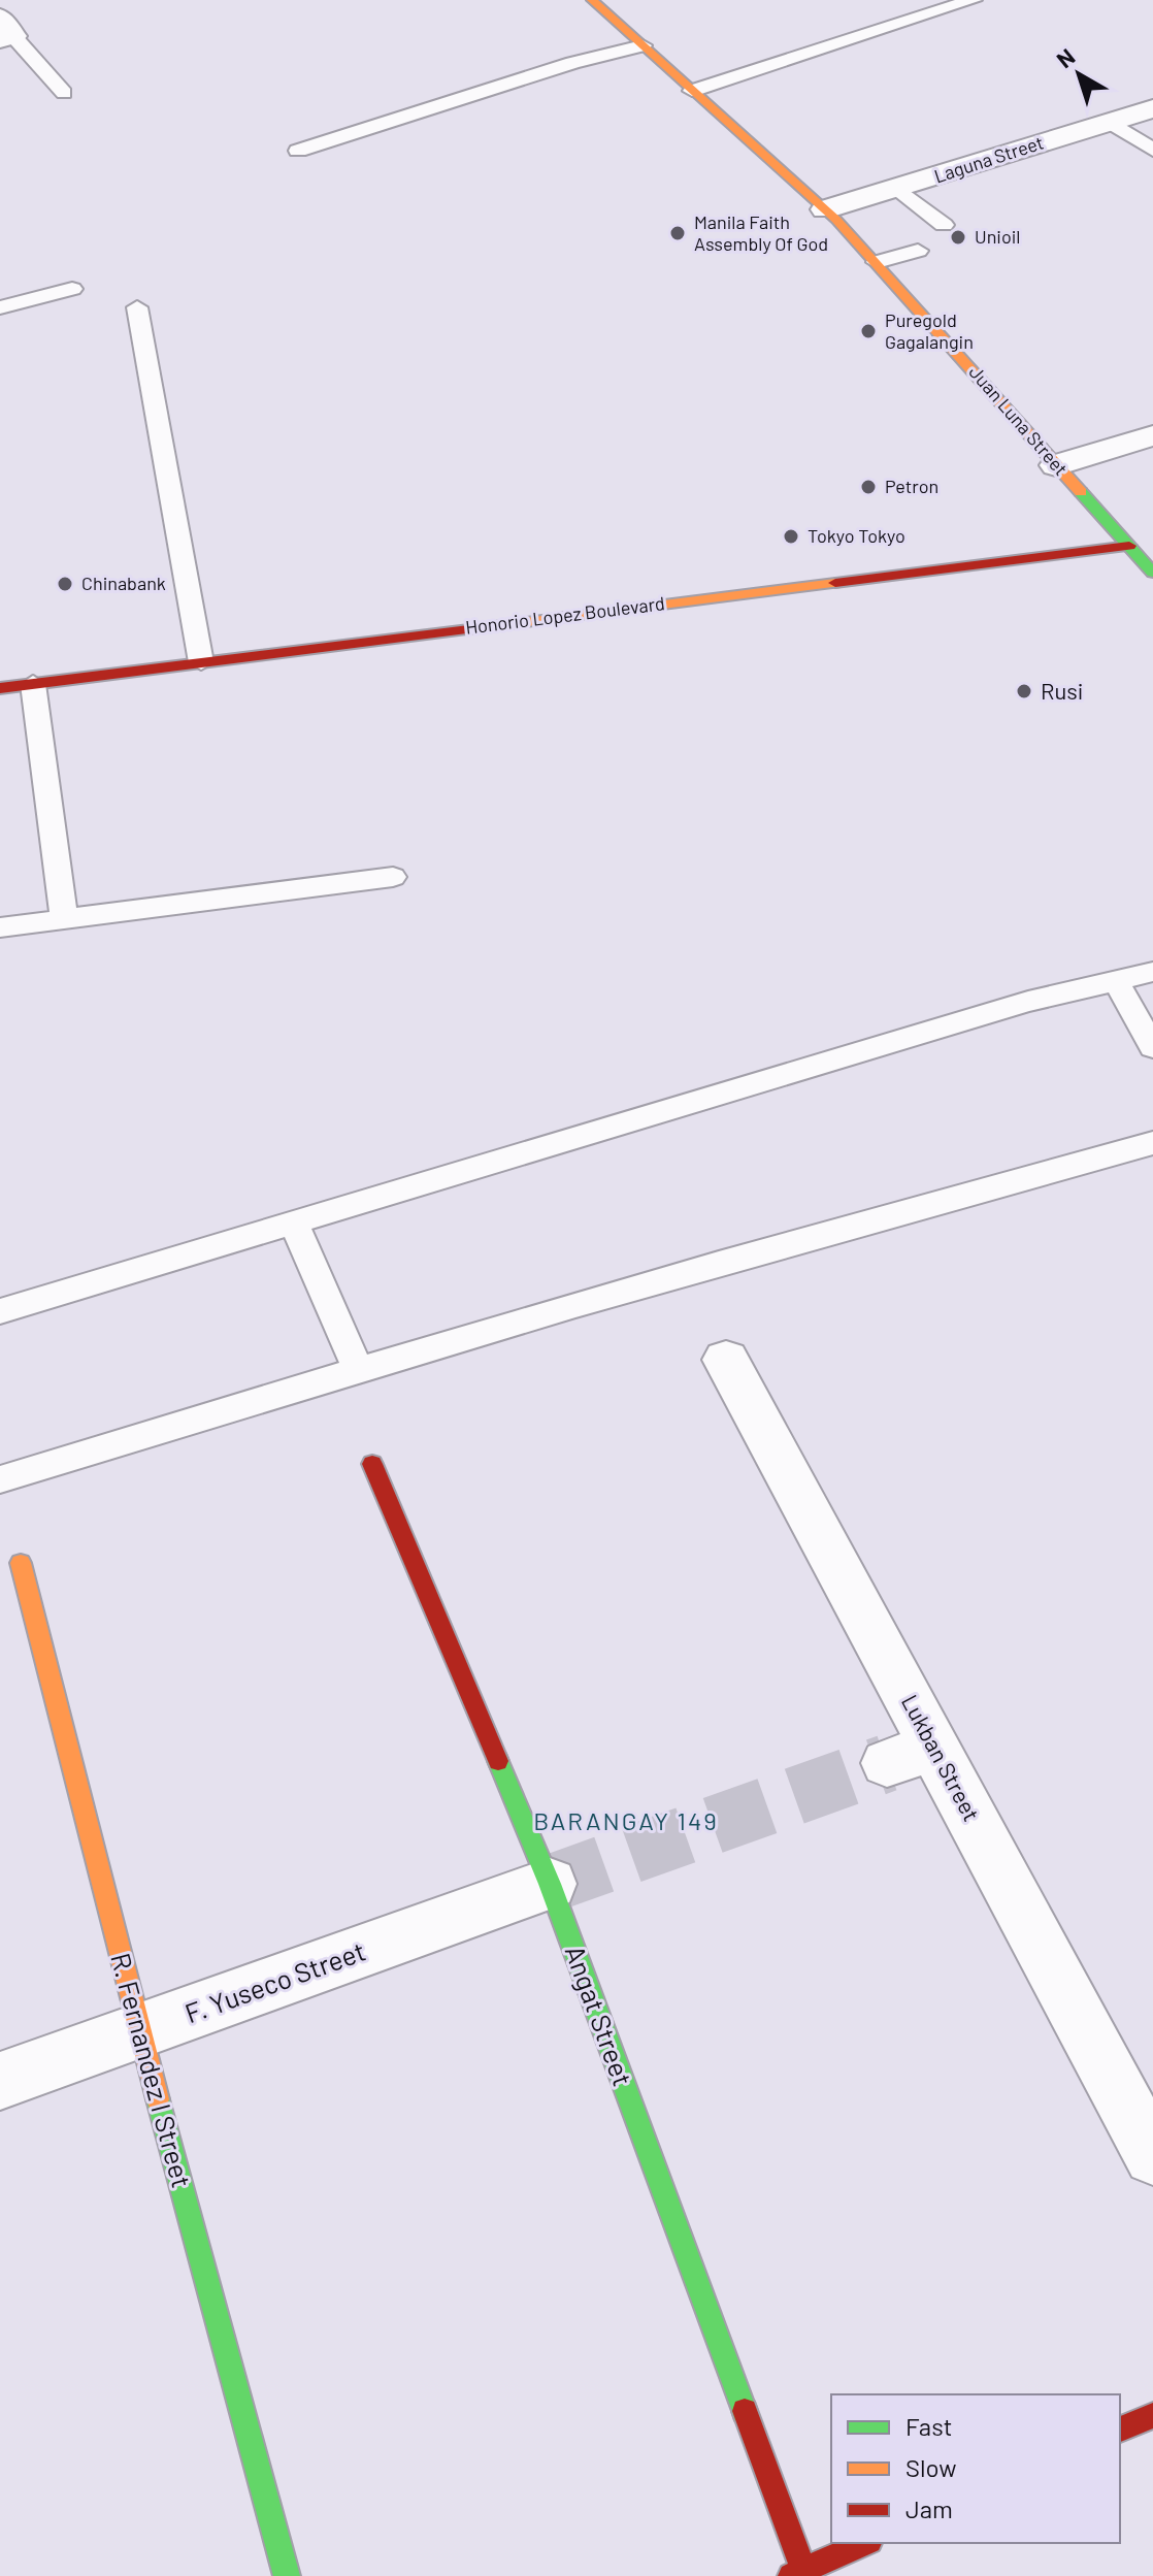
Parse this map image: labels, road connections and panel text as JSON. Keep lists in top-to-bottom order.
{
  "streets": {
    "main road": [
      "Juan Luna Street",
      "Honorio Lopez Boulevard",
      "Angat Street",
      "R. Fernandez I Street"
    ],
    "street": ["Laguna Street", "Lukban Street", "F. Yuseco Street"]
  },
  "crossings": [
    ["Laguna Street", "Juan Luna Street"],
    ["Juan Luna Street", "Honorio Lopez Boulevard"],
    ["F. Yuseco Street", "Angat Street"],
    ["F. Yuseco Street", "R. Fernandez I Street"]
  ],
  "districts": ["BARANGAY 149"],
  "places": [
    "Manila Faith Assembly Of God",
    "Unioil",
    "Puregold Gagalangin",
    "Petron",
    "Tokyo Tokyo",
    "Chinabank",
    "Rusi"
  ],
  "legend": ["Fast", "Slow", "Jam"],
  "north": "top left"
}
